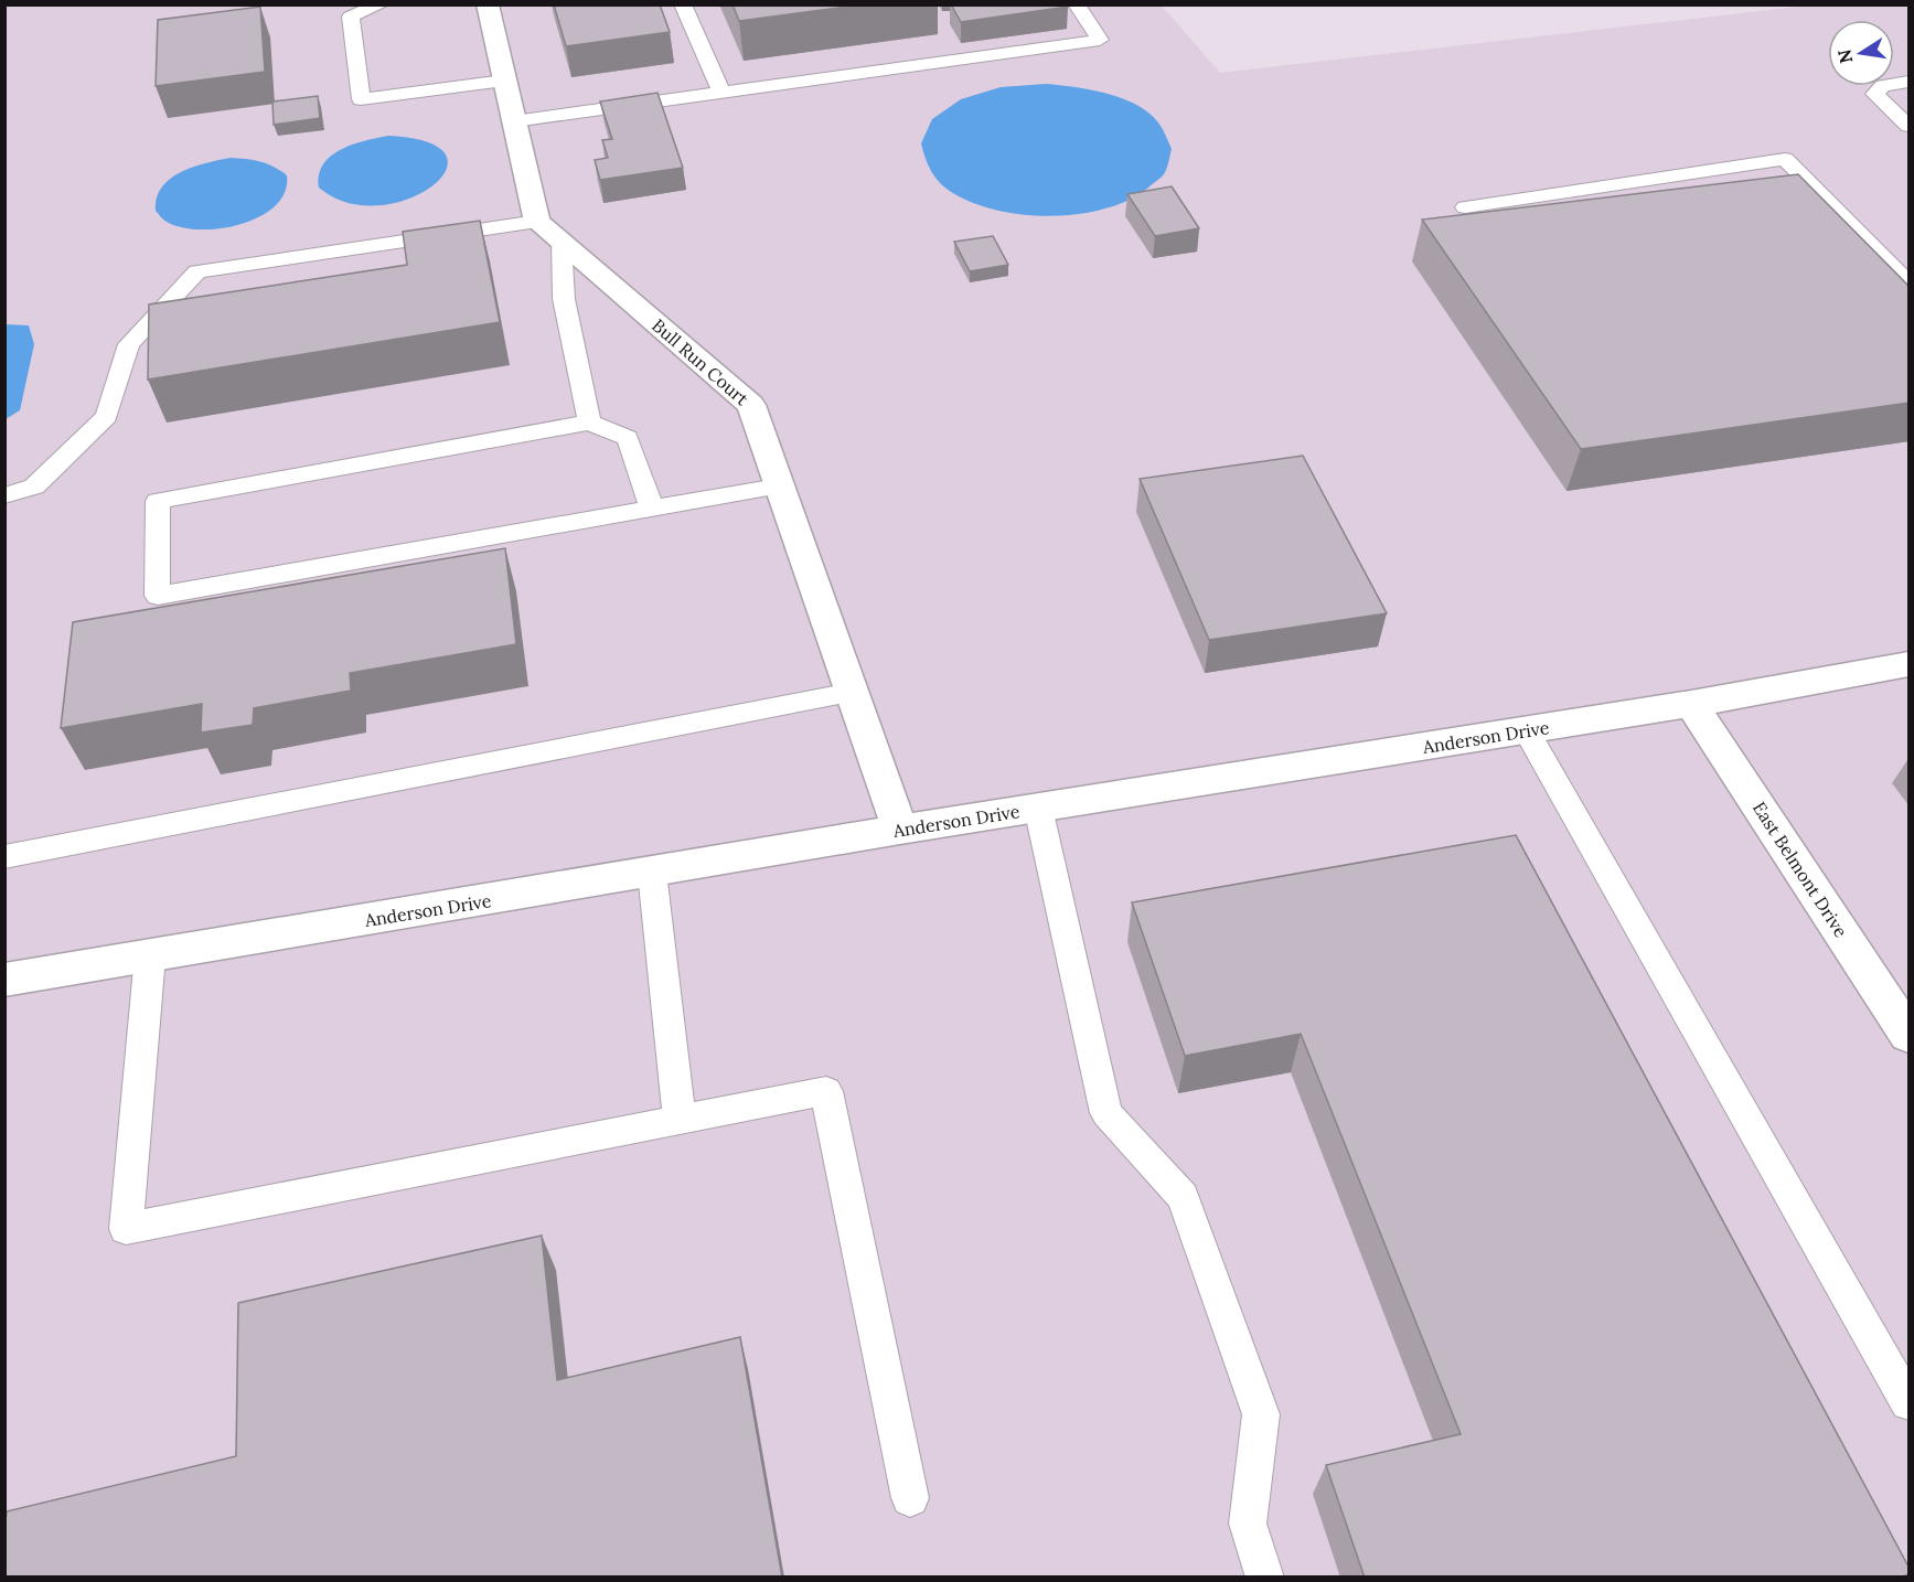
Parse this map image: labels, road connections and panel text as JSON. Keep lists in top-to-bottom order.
{
  "streets": {
    "street": ["Bull Run Court", "Anderson Drive", "East Belmont Drive"]
  },
  "crossings": [
    ["Bull Run Court", "Anderson Drive"],
    ["Anderson Drive", "East Belmont Drive"]
  ],
  "north": "left"
}
